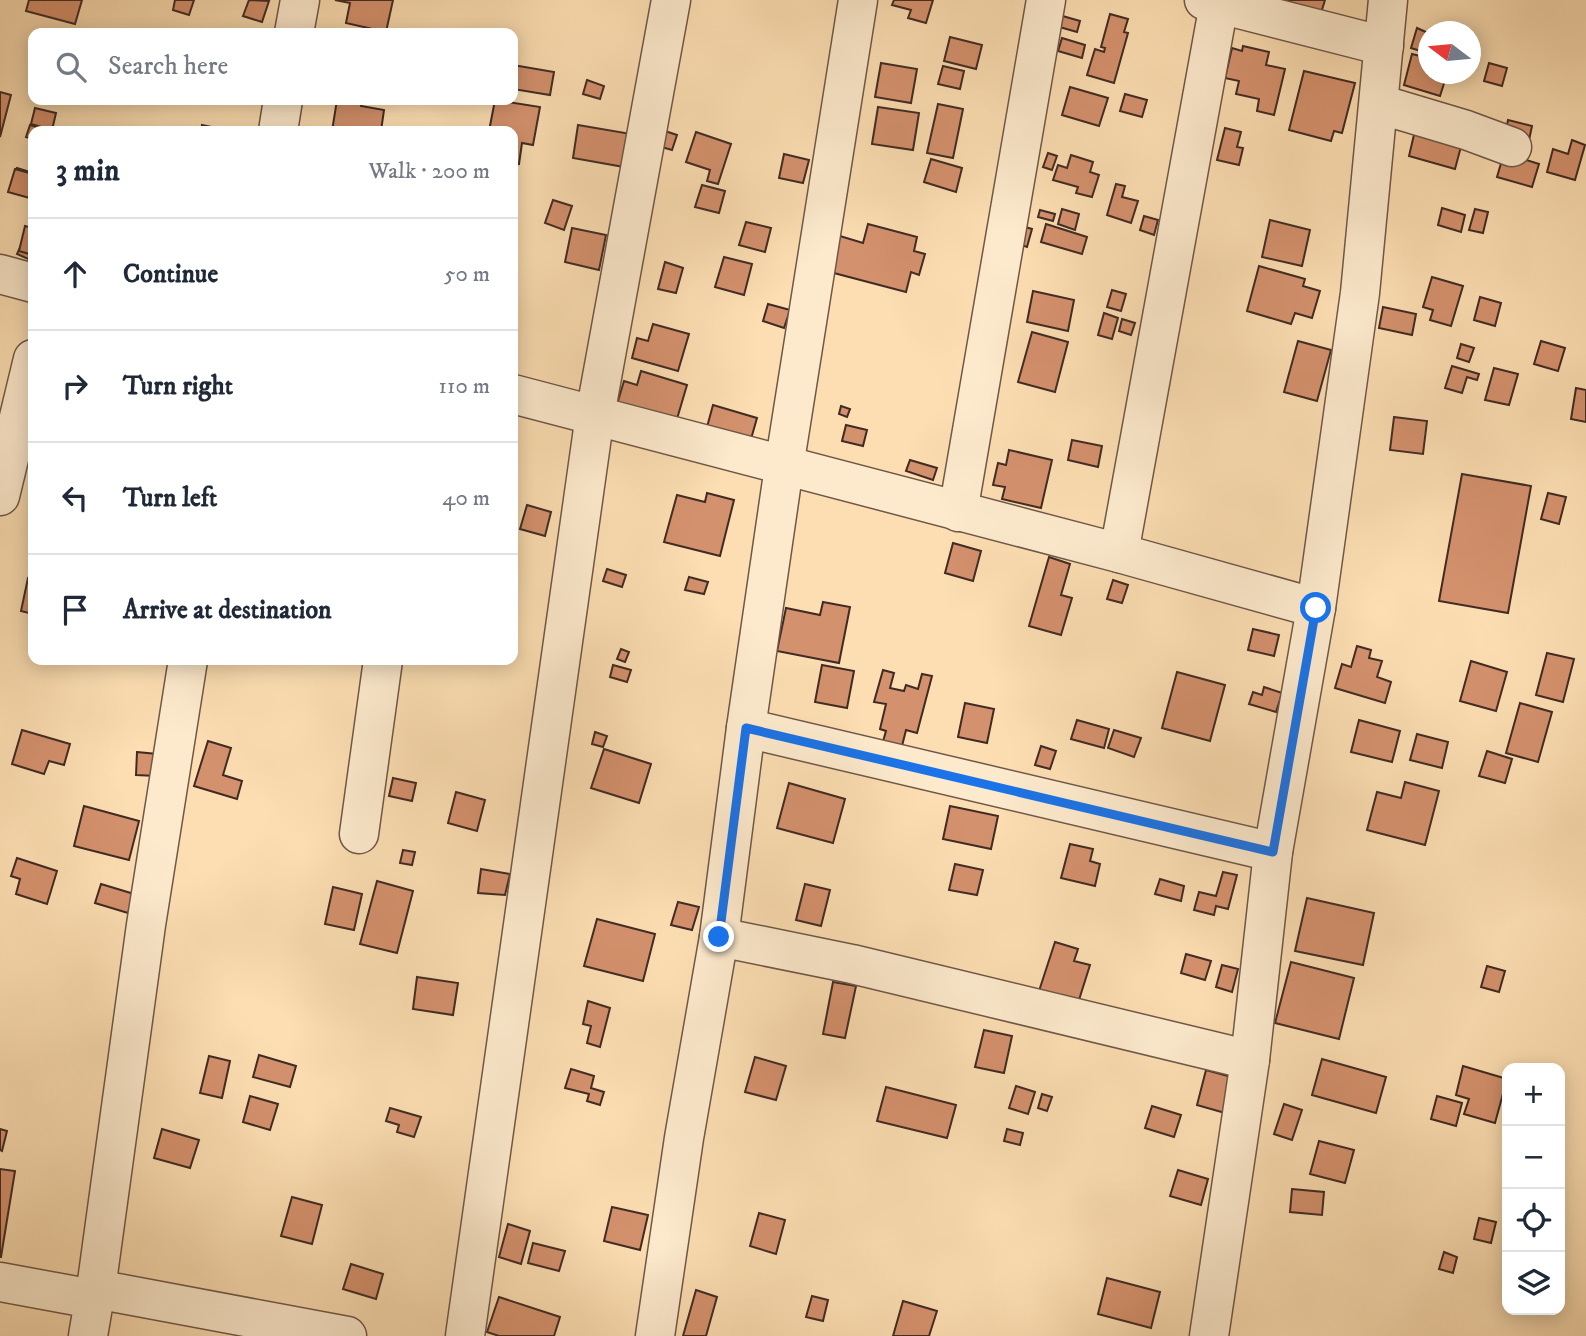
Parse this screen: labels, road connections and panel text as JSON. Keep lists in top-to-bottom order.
{
  "north": "left",
  "page": {
    "search": "Search here",
    "heading": ["3 min", "Walk · 200 m"],
    "list": [
      ["Continue", "50 m"],
      ["Turn right", "110 m"],
      ["Turn left", "40 m"],
      "Arrive at destination"
    ],
    "map_buttons": ["+", "−"]
  }
}
